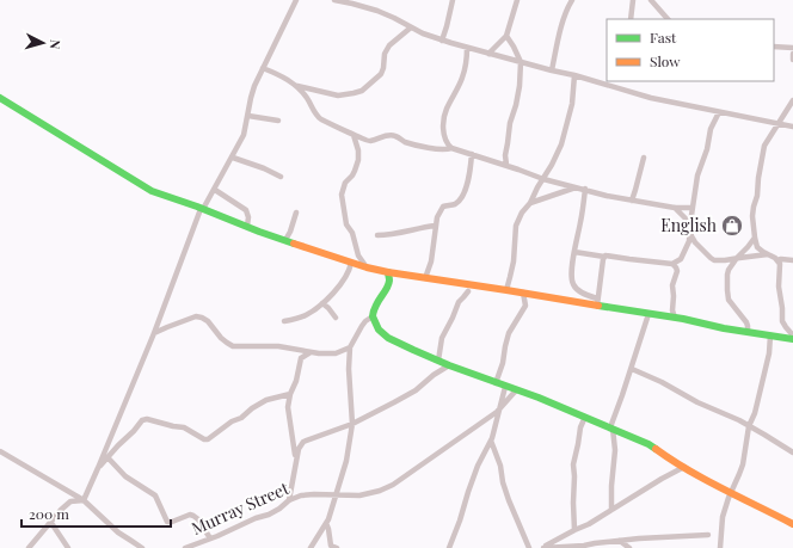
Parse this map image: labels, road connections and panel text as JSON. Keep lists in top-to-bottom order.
{
  "streets": {
    "street": ["Murray Street"]
  },
  "places": {
    "shop": ["English"]
  },
  "legend": ["Fast", "Slow"],
  "scale_bar": "200 m",
  "north": "right"
}
